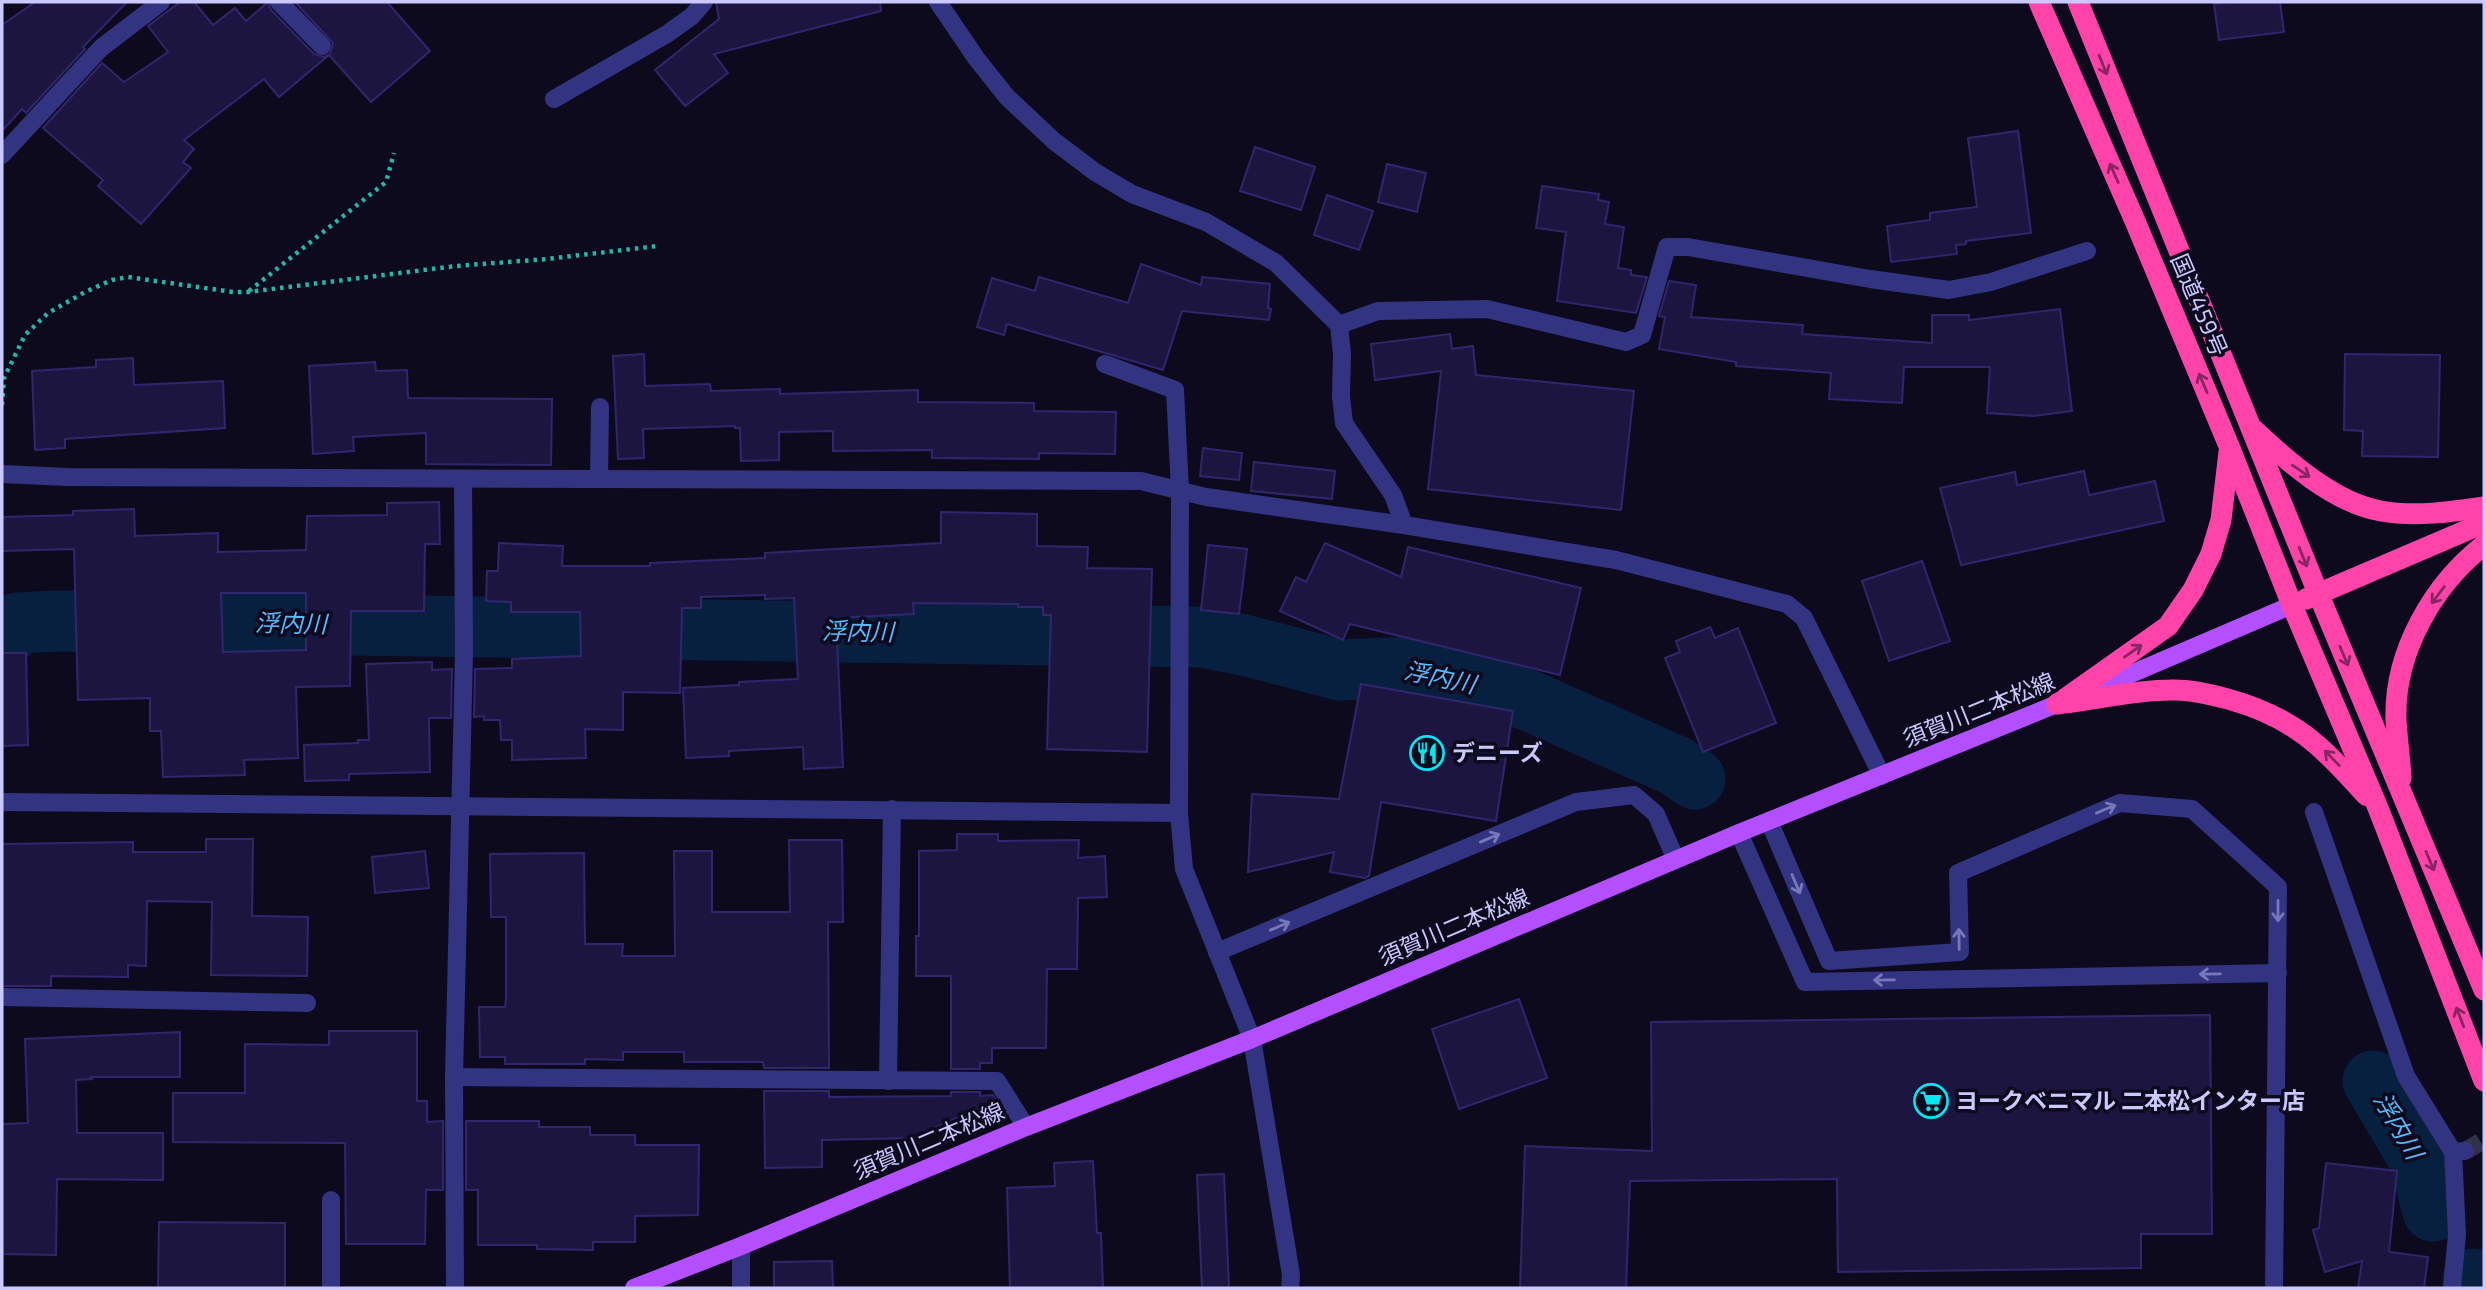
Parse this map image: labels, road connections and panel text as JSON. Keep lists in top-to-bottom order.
{
  "streets": {
    "highway": ["国道459号"],
    "main road": ["須賀川二本松線"]
  },
  "crossings": [
    ["国道459号", "須賀川二本松線"]
  ],
  "water": ["浮内川"],
  "places": {
    "restaurant": ["デニーズ"],
    "supermarket": ["ヨークベニマル 二本松インター店"]
  }
}
